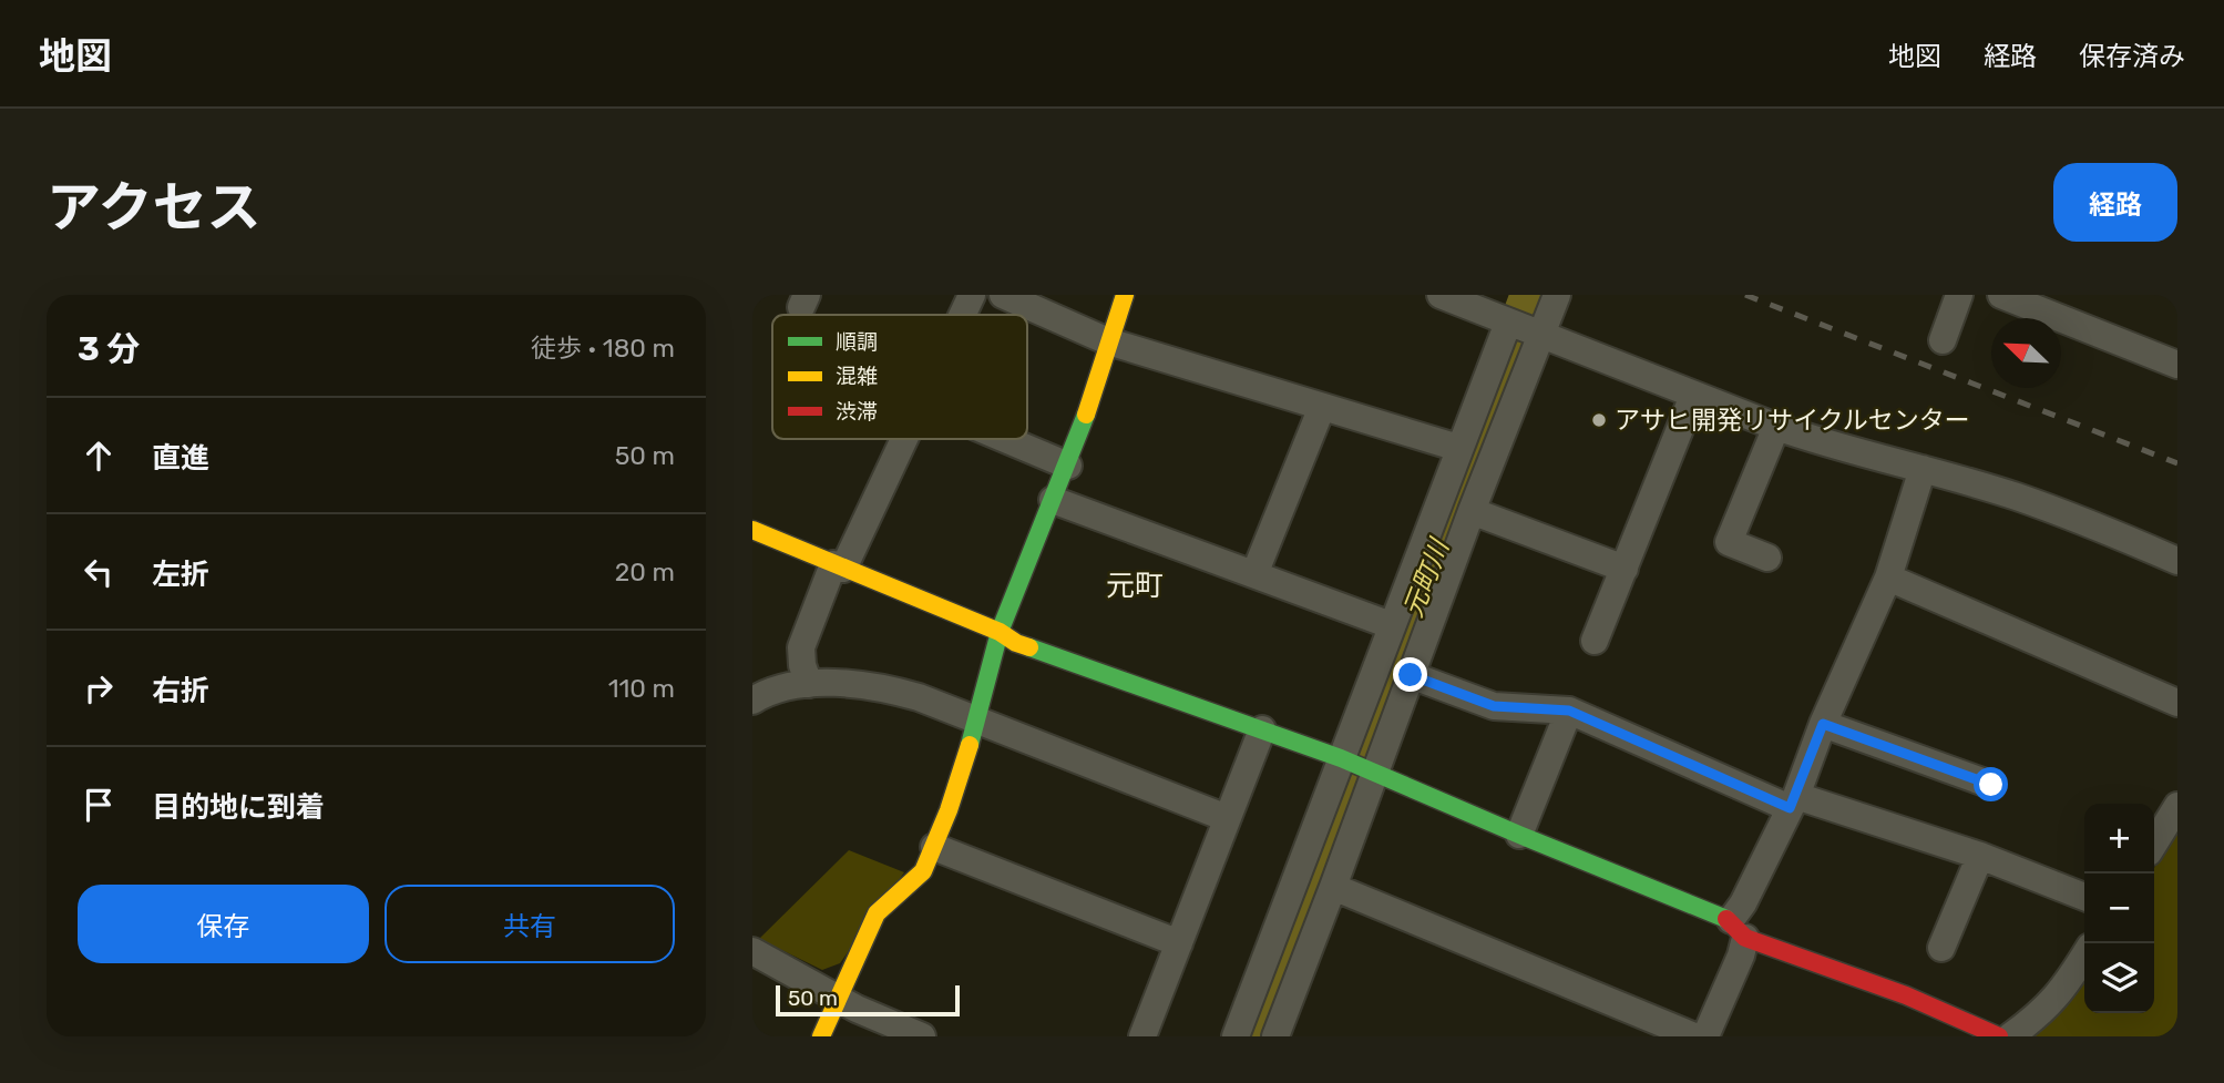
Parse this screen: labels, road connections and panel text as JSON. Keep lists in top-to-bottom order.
{
  "districts": ["元町"],
  "water": ["元町川"],
  "places": ["アサヒ開発リサイクルセンター"],
  "legend": ["順調", "混雑", "渋滞"],
  "scale_bar": "50 m",
  "north": "top left",
  "page": {
    "header": "地図",
    "nav": ["地図", "経路", "保存済み"],
    "title": "アクセス",
    "buttons": [
      "経路",
      ["保存", "共有"]
    ],
    "heading": ["3 分", "徒歩 · 180 m"],
    "list": [
      ["直進", "50 m"],
      ["左折", "20 m"],
      ["右折", "110 m"],
      "目的地に到着"
    ],
    "map_buttons": ["+", "−"],
    "scale": "50 m"
  }
}
